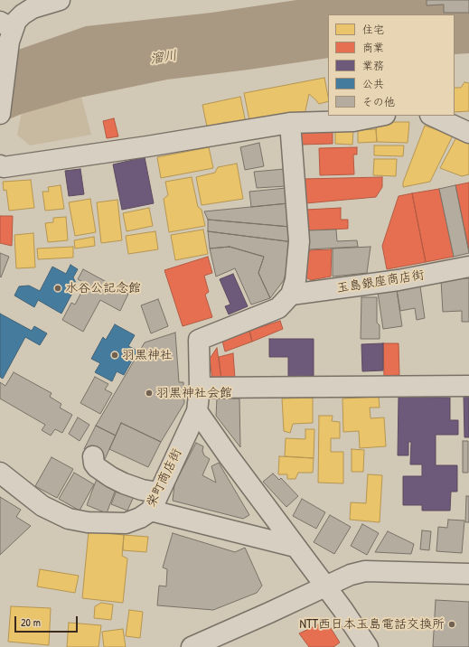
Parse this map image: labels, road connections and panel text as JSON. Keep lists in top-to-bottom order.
{
  "streets": {
    "street": ["玉島銀座商店街", "栄町商店街"]
  },
  "water": ["溜川"],
  "places": [
    "水谷公記念館",
    "羽黒神社",
    "羽黒神社会館",
    "NTT西日本玉島電話交換所"
  ],
  "legend": [
    "住宅",
    "商業",
    "業務",
    "公共",
    "その他"
  ],
  "scale_bar": "20 m"
}
